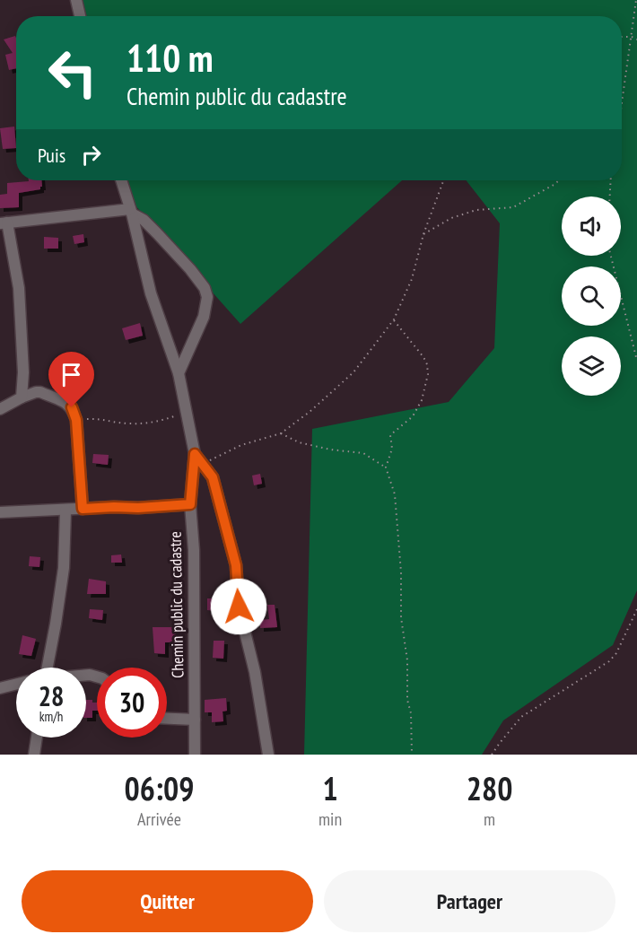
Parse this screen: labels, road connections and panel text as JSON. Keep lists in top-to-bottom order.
{
  "streets": {
    "street": ["Chemin public du cadastre"]
  },
  "page": {
    "turn": ["110 m", "Chemin public du cadastre"],
    "then": "Puis",
    "speed": "28 km/h",
    "limit": "30",
    "eta": [
      "06:09",
      "Arrivée",
      "1",
      "min",
      "280",
      "m"
    ],
    "buttons": ["Quitter", "Partager"]
  }
}
